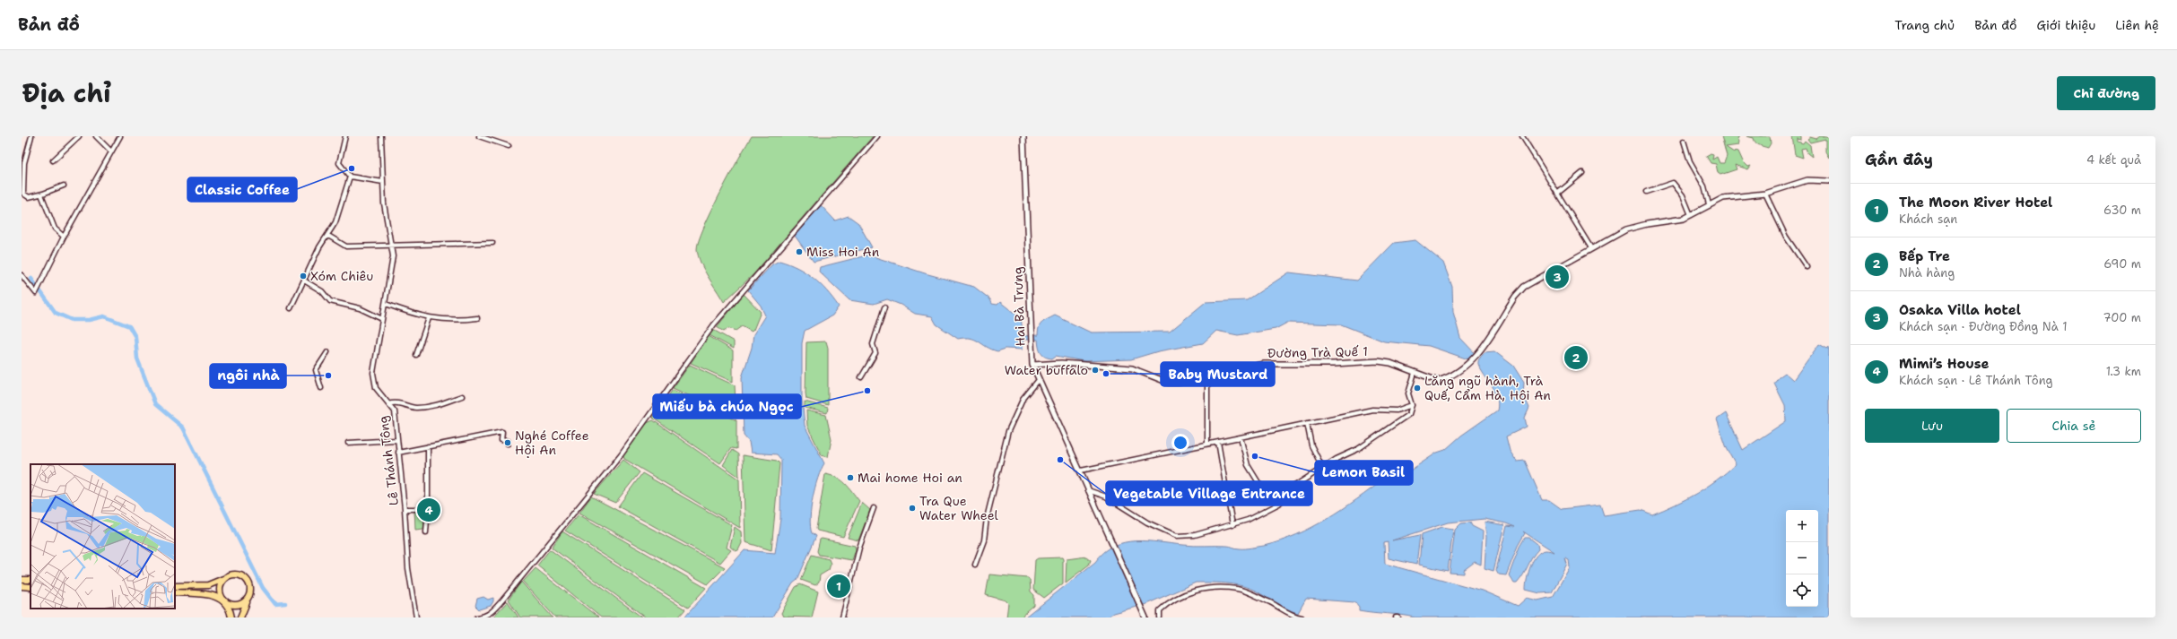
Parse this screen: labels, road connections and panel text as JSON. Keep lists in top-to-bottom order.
{
  "streets": {
    "street": ["Hai Bà Trưng", "Đường Trà Quế 1", "Lê Thánh Tông"]
  },
  "crossings": [
    ["Hai Bà Trưng", "Đường Trà Quế 1"]
  ],
  "places": [
    "Classic Coffee",
    "Miss Hoi An",
    "Xóm Chiêu",
    "Water buffalo",
    "Baby Mustard",
    "ngôi nhà",
    "Lăng ngũ hành, Trà Quế, Cẩm Hà, Hội An",
    "Miếu bà chúa Ngọc",
    "Nghé Coffee Hội An",
    "Lemon Basil",
    "Vegetable Village Entrance",
    "Mai home Hoi an",
    "Tra Que Water Wheel"
  ],
  "page": {
    "header": "Bản đồ",
    "nav": [
      "Trang chủ",
      "Bản đồ",
      "Giới thiệu",
      "Liên hệ"
    ],
    "title": "Địa chỉ",
    "buttons": [
      "Chỉ đường",
      ["Lưu", "Chia sẻ"]
    ],
    "heading": ["Gần đây", "4 kết quả"],
    "list": [
      {
        "mark": "1",
        "name": "The Moon River Hotel",
        "note": "Khách sạn",
        "value": "630 m"
      },
      {
        "mark": "2",
        "name": "Bếp Tre",
        "note": "Nhà hàng",
        "value": "690 m"
      },
      {
        "mark": "3",
        "name": "Osaka Villa hotel",
        "note": "Khách sạn · Đường Đồng Nà 1",
        "value": "700 m"
      },
      {
        "mark": "4",
        "name": "Mimi’s House",
        "note": "Khách sạn · Lê Thánh Tông",
        "value": "1.3 km"
      }
    ],
    "pins": [
      "3",
      "2",
      "4",
      "1"
    ],
    "map_buttons": ["+", "−"]
  }
}
